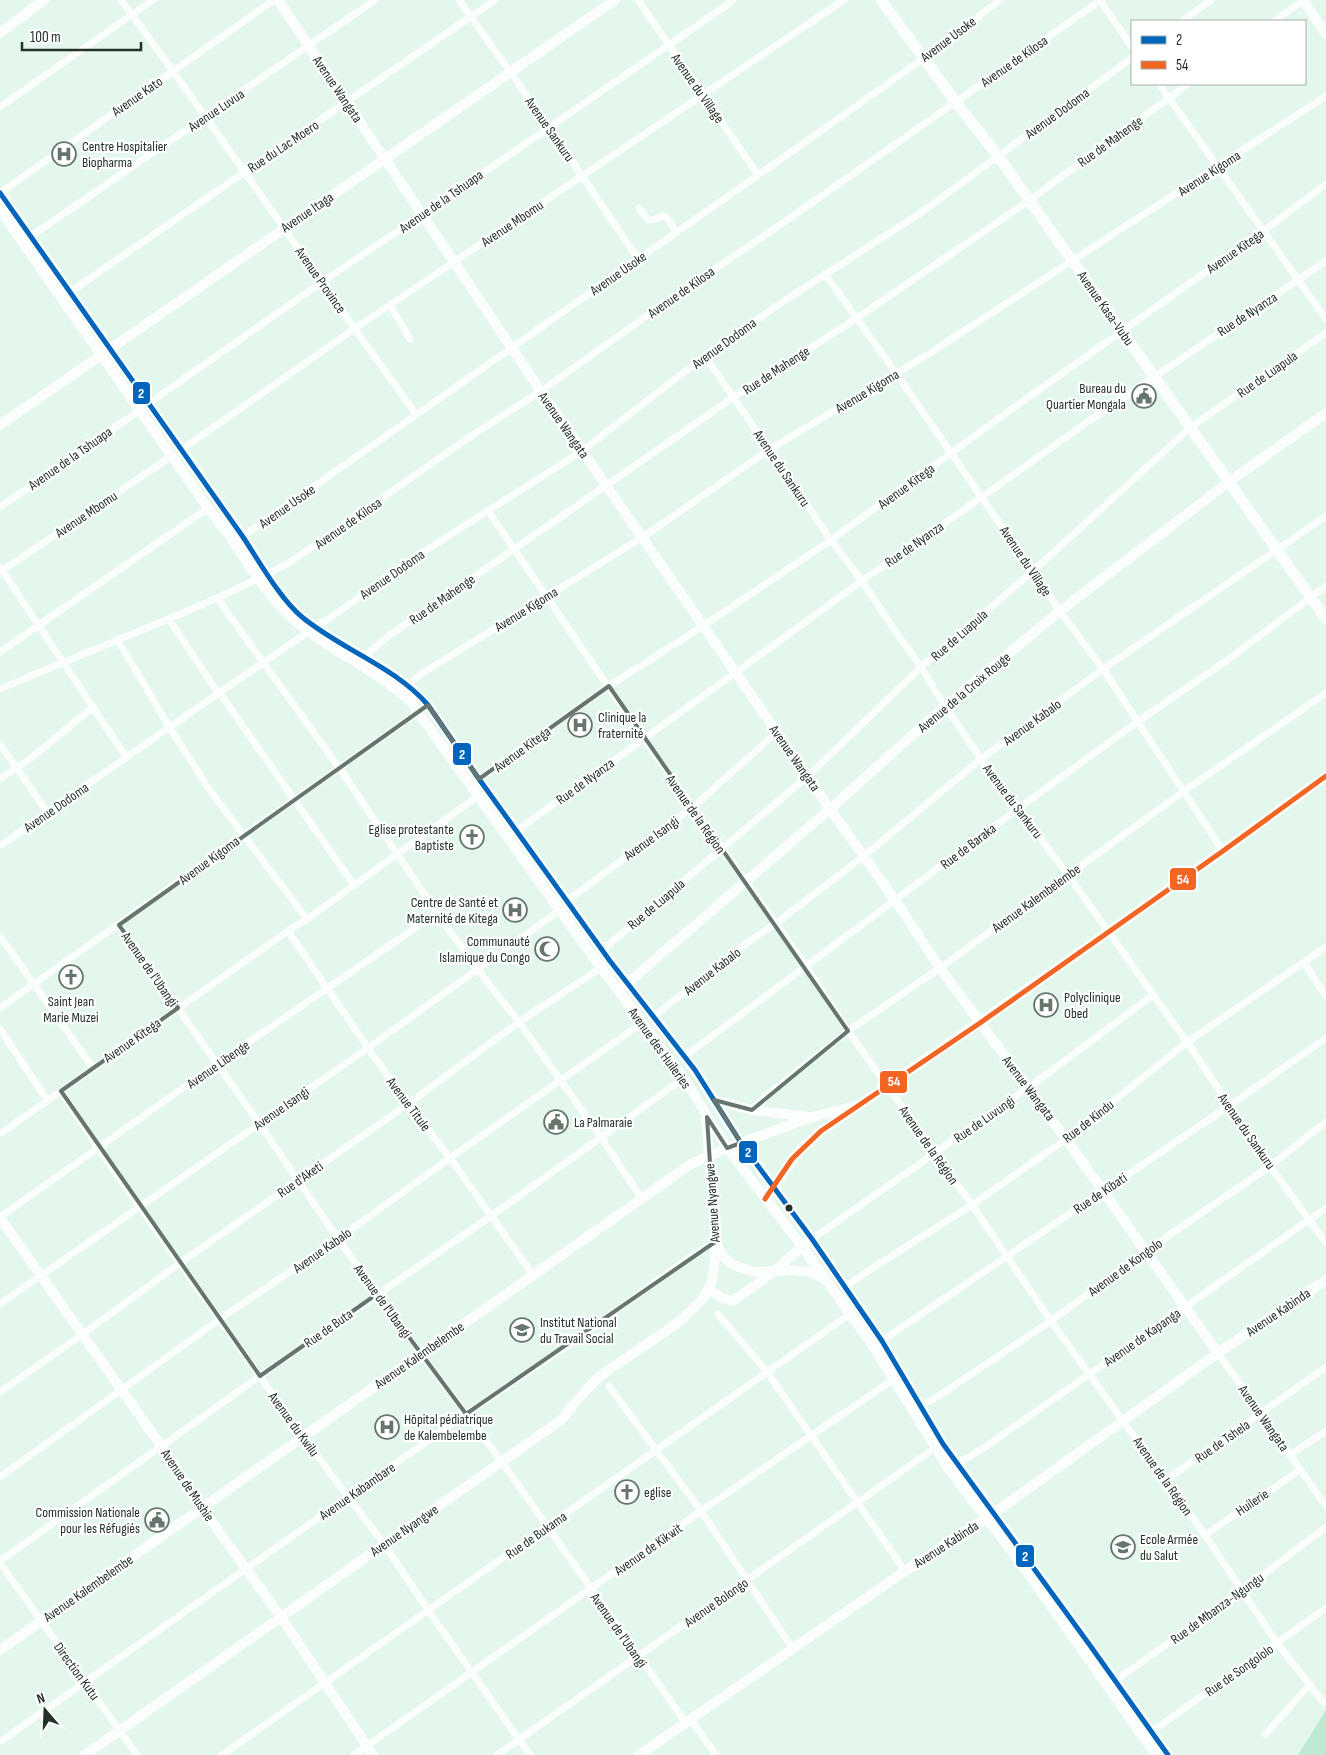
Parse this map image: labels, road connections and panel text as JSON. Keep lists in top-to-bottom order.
{
  "streets": {
    "main road": ["Avenue Kasa-Vubu"],
    "street": [
      "Avenue Usoke",
      "Avenue de Kilosa",
      "Avenue du Village",
      "Avenue Wangata",
      "Avenue Kato",
      "Avenue Luvua",
      "Avenue Dodoma",
      "Avenue Sankuru",
      "Rue de Mahenge",
      "Rue du Lac Moero",
      "Avenue Kigoma",
      "Avenue de la Tshuapa",
      "Avenue Itaga",
      "Avenue Mbomu",
      "Avenue Kitega",
      "Avenue Province",
      "Rue de Nyanza",
      "Rue de Luapula",
      "Avenue du Sankuru",
      "Avenue de la Croix Rouge",
      "Avenue Kabalo",
      "Avenue de la Région",
      "Avenue Isangi",
      "Rue de Baraka",
      "Avenue Kalembelembe",
      "Avenue de l'Ubangi",
      "Avenue des Huileries",
      "Avenue Libenge",
      "Avenue Titule",
      "Rue de Luvungi",
      "Rue de Kindu",
      "Rue d'Aketi",
      "Rue de Kibati",
      "Avenue Nyangwe",
      "Avenue de Kongolo",
      "Avenue Kabinda",
      "Rue de Buta",
      "Avenue de Kapanga",
      "Avenue du Kwilu",
      "Rue de Tshela",
      "Avenue de Mushie",
      "Avenue Kabambare",
      "Huilerie",
      "Rue de Bukama",
      "Avenue de Kikwit",
      "Avenue Bolongo",
      "Rue de Mbanza-Ngungu",
      "Rue de Songololo",
      "Direction Kutu"
    ]
  },
  "crossings": [
    ["Avenue Usoke", "Avenue du Village"],
    ["Avenue Usoke", "Avenue Wangata"],
    ["Avenue Usoke", "Avenue Sankuru"],
    ["Avenue Usoke", "Avenue Province"],
    ["Avenue Usoke", "Avenue Kasa-Vubu"],
    ["Avenue Usoke", "Avenue des Huileries"],
    ["Avenue de Kilosa", "Avenue Wangata"],
    ["Avenue de Kilosa", "Avenue Kasa-Vubu"],
    ["Avenue de Kilosa", "Avenue des Huileries"],
    ["Avenue du Village", "Avenue Dodoma"],
    ["Avenue du Village", "Rue de Mahenge"],
    ["Avenue du Village", "Avenue Kigoma"],
    ["Avenue du Village", "Avenue de la Tshuapa"],
    ["Avenue du Village", "Avenue Mbomu"],
    ["Avenue du Village", "Avenue Kitega"],
    ["Avenue du Village", "Rue de Nyanza"],
    ["Avenue du Village", "Rue de Luapula"],
    ["Avenue du Village", "Avenue de la Croix Rouge"],
    ["Avenue du Village", "Avenue Kabalo"],
    ["Avenue du Village", "Rue de Baraka"],
    ["Avenue du Village", "Avenue Kalembelembe"],
    ["Avenue Wangata", "Avenue Luvua"],
    ["Avenue Wangata", "Avenue Dodoma"],
    ["Avenue Wangata", "Rue de Mahenge"],
    ["Avenue Wangata", "Rue du Lac Moero"],
    ["Avenue Wangata", "Avenue Kigoma"],
    ["Avenue Wangata", "Avenue de la Tshuapa"],
    ["Avenue Wangata", "Avenue Itaga"],
    ["Avenue Wangata", "Avenue Mbomu"],
    ["Avenue Wangata", "Avenue Kitega"],
    ["Avenue Wangata", "Rue de Nyanza"],
    ["Avenue Wangata", "Rue de Luapula"],
    ["Avenue Wangata", "Avenue de la Croix Rouge"],
    ["Avenue Wangata", "Avenue Kabalo"],
    ["Avenue Wangata", "Avenue Isangi"],
    ["Avenue Wangata", "Rue de Baraka"],
    ["Avenue Wangata", "Avenue Kalembelembe"],
    ["Avenue Wangata", "Rue de Luvungi"],
    ["Avenue Wangata", "Rue de Kindu"],
    ["Avenue Wangata", "Rue de Kibati"],
    ["Avenue Wangata", "Avenue de Kongolo"],
    ["Avenue Wangata", "Avenue Kabinda"],
    ["Avenue Wangata", "Avenue de Kapanga"],
    ["Avenue Wangata", "Rue de Tshela"],
    ["Avenue Wangata", "Huilerie"],
    ["Avenue Kato", "Avenue Province"],
    ["Avenue Kato", "Avenue des Huileries"],
    ["Avenue Luvua", "Avenue Province"],
    ["Avenue Luvua", "Avenue des Huileries"],
    ["Avenue Dodoma", "Avenue Kasa-Vubu"],
    ["Avenue Dodoma", "Avenue du Sankuru"],
    ["Avenue Dodoma", "Avenue de la Région"],
    ["Avenue Dodoma", "Avenue des Huileries"],
    ["Avenue Sankuru", "Rue du Lac Moero"],
    ["Avenue Sankuru", "Avenue de la Tshuapa"],
    ["Avenue Sankuru", "Avenue Itaga"],
    ["Avenue Sankuru", "Avenue Mbomu"],
    ["Rue de Mahenge", "Avenue Kasa-Vubu"],
    ["Rue de Mahenge", "Avenue du Sankuru"],
    ["Rue de Mahenge", "Avenue de la Région"],
    ["Rue de Mahenge", "Avenue des Huileries"],
    ["Rue du Lac Moero", "Avenue Province"],
    ["Rue du Lac Moero", "Avenue des Huileries"],
    ["Avenue Kigoma", "Avenue Kitega"],
    ["Avenue Kigoma", "Avenue Kasa-Vubu"],
    ["Avenue Kigoma", "Avenue du Sankuru"],
    ["Avenue Kigoma", "Avenue de la Région"],
    ["Avenue Kigoma", "Avenue de l'Ubangi"],
    ["Avenue Kigoma", "Avenue des Huileries"],
    ["Avenue de la Tshuapa", "Avenue Province"],
    ["Avenue de la Tshuapa", "Avenue des Huileries"],
    ["Avenue Itaga", "Avenue Province"],
    ["Avenue Itaga", "Avenue des Huileries"],
    ["Avenue Mbomu", "Avenue Province"],
    ["Avenue Mbomu", "Avenue des Huileries"],
    ["Avenue Kitega", "Avenue Kasa-Vubu"],
    ["Avenue Kitega", "Avenue du Sankuru"],
    ["Avenue Kitega", "Avenue de la Région"],
    ["Avenue Kitega", "Avenue de l'Ubangi"],
    ["Avenue Kitega", "Avenue des Huileries"],
    ["Avenue Kitega", "Avenue Titule"],
    ["Avenue Kitega", "Avenue du Kwilu"],
    ["Avenue Kasa-Vubu", "Rue de Nyanza"],
    ["Avenue Kasa-Vubu", "Rue de Luapula"],
    ["Avenue Kasa-Vubu", "Avenue de la Croix Rouge"],
    ["Avenue Kasa-Vubu", "Avenue Kabalo"],
    ["Avenue Kasa-Vubu", "Rue de Baraka"],
    ["Rue de Nyanza", "Avenue du Sankuru"],
    ["Rue de Nyanza", "Avenue de la Région"],
    ["Rue de Nyanza", "Avenue des Huileries"],
    ["Rue de Luapula", "Avenue du Sankuru"],
    ["Rue de Luapula", "Avenue de la Région"],
    ["Rue de Luapula", "Avenue des Huileries"],
    ["Avenue du Sankuru", "Avenue de la Croix Rouge"],
    ["Avenue du Sankuru", "Avenue Kabalo"],
    ["Avenue du Sankuru", "Rue de Baraka"],
    ["Avenue du Sankuru", "Avenue Kalembelembe"],
    ["Avenue du Sankuru", "Rue de Luvungi"],
    ["Avenue du Sankuru", "Rue de Kindu"],
    ["Avenue du Sankuru", "Rue de Kibati"],
    ["Avenue du Sankuru", "Avenue de Kongolo"],
    ["Avenue du Sankuru", "Avenue de Kapanga"],
    ["Avenue de la Croix Rouge", "Avenue de la Région"],
    ["Avenue de la Croix Rouge", "Avenue des Huileries"],
    ["Avenue Kabalo", "Avenue de la Région"],
    ["Avenue Kabalo", "Avenue de l'Ubangi"],
    ["Avenue Kabalo", "Avenue des Huileries"],
    ["Avenue Kabalo", "Avenue Titule"],
    ["Avenue Kabalo", "Avenue du Kwilu"],
    ["Avenue Kabalo", "Avenue de Mushie"],
    ["Avenue de la Région", "Avenue Isangi"],
    ["Avenue de la Région", "Rue de Baraka"],
    ["Avenue de la Région", "Avenue Kalembelembe"],
    ["Avenue de la Région", "Rue de Luvungi"],
    ["Avenue de la Région", "Rue de Kindu"],
    ["Avenue de la Région", "Rue de Kibati"],
    ["Avenue de la Région", "Avenue de Kongolo"],
    ["Avenue de la Région", "Avenue Kabinda"],
    ["Avenue de la Région", "Avenue de Kapanga"],
    ["Avenue de la Région", "Rue de Tshela"],
    ["Avenue de la Région", "Huilerie"],
    ["Avenue de la Région", "Rue de Mbanza-Ngungu"],
    ["Avenue de la Région", "Rue de Songololo"],
    ["Avenue Isangi", "Avenue de l'Ubangi"],
    ["Avenue Isangi", "Avenue des Huileries"],
    ["Avenue Isangi", "Avenue Titule"],
    ["Avenue Isangi", "Avenue du Kwilu"],
    ["Avenue Isangi", "Avenue de Mushie"],
    ["Rue de Baraka", "Avenue des Huileries"],
    ["Avenue Kalembelembe", "Avenue de l'Ubangi"],
    ["Avenue Kalembelembe", "Avenue des Huileries"],
    ["Avenue Kalembelembe", "Avenue Titule"],
    ["Avenue Kalembelembe", "Avenue Nyangwe"],
    ["Avenue Kalembelembe", "Avenue du Kwilu"],
    ["Avenue Kalembelembe", "Avenue de Mushie"],
    ["Avenue Kalembelembe", "Direction Kutu"],
    ["Avenue de l'Ubangi", "Avenue Libenge"],
    ["Avenue de l'Ubangi", "Rue d'Aketi"],
    ["Avenue de l'Ubangi", "Avenue Nyangwe"],
    ["Avenue de l'Ubangi", "Avenue Kabinda"],
    ["Avenue de l'Ubangi", "Rue de Buta"],
    ["Avenue de l'Ubangi", "Avenue Kabambare"],
    ["Avenue de l'Ubangi", "Rue de Bukama"],
    ["Avenue de l'Ubangi", "Avenue de Kikwit"],
    ["Avenue de l'Ubangi", "Avenue Bolongo"],
    ["Avenue des Huileries", "Rue de Luvungi"],
    ["Avenue des Huileries", "Rue de Kindu"],
    ["Avenue des Huileries", "Rue d'Aketi"],
    ["Avenue des Huileries", "Rue de Kibati"],
    ["Avenue des Huileries", "Avenue Nyangwe"],
    ["Avenue des Huileries", "Avenue de Kongolo"],
    ["Avenue des Huileries", "Avenue Kabinda"],
    ["Avenue des Huileries", "Rue de Buta"],
    ["Avenue des Huileries", "Avenue de Kapanga"],
    ["Avenue des Huileries", "Rue de Bukama"],
    ["Avenue des Huileries", "Avenue de Kikwit"],
    ["Avenue des Huileries", "Avenue Bolongo"],
    ["Avenue des Huileries", "Rue de Mbanza-Ngungu"],
    ["Avenue des Huileries", "Rue de Songololo"],
    ["Avenue Libenge", "Avenue Titule"],
    ["Avenue Libenge", "Avenue du Kwilu"],
    ["Avenue Libenge", "Avenue de Mushie"],
    ["Avenue Titule", "Rue d'Aketi"],
    ["Avenue Titule", "Rue de Buta"],
    ["Rue d'Aketi", "Avenue du Kwilu"],
    ["Rue d'Aketi", "Avenue de Mushie"],
    ["Avenue Nyangwe", "Avenue du Kwilu"],
    ["Avenue Nyangwe", "Avenue de Mushie"],
    ["Avenue Nyangwe", "Avenue Kabambare"],
    ["Avenue Nyangwe", "Direction Kutu"],
    ["Rue de Buta", "Avenue du Kwilu"],
    ["Rue de Buta", "Avenue de Mushie"],
    ["Rue de Buta", "Direction Kutu"],
    ["Avenue du Kwilu", "Avenue Kabambare"],
    ["Avenue du Kwilu", "Rue de Bukama"],
    ["Avenue du Kwilu", "Avenue de Kikwit"],
    ["Avenue du Kwilu", "Avenue Bolongo"],
    ["Avenue de Mushie", "Avenue Kabambare"],
    ["Avenue de Mushie", "Rue de Bukama"],
    ["Avenue de Mushie", "Avenue de Kikwit"],
    ["Avenue Kabambare", "Direction Kutu"]
  ],
  "places": {
    "hospital": [
      "Centre Hospitalier Biopharma",
      "Clinique la fraternité",
      "Centre de Santé et Maternité de Kitega",
      "Polyclinique Obed",
      "Hôpital pédiatrique de Kalembelembe"
    ],
    "public building": ["Bureau du Quartier Mongala", "La Palmaraie", "Commission Nationale pour les Réfugiés"],
    "church": ["Eglise protestante Baptiste", "Saint Jean Marie Muzei", "eglise"],
    "mosque": ["Communauté Islamique du Congo"],
    "school or university": ["Institut National du Travail Social", "Ecole Armée du Salut"]
  },
  "lines": ["transit line 2", "transit line 54"],
  "legend": ["2", "54"],
  "scale_bar": "100 m",
  "north": "top"
}
